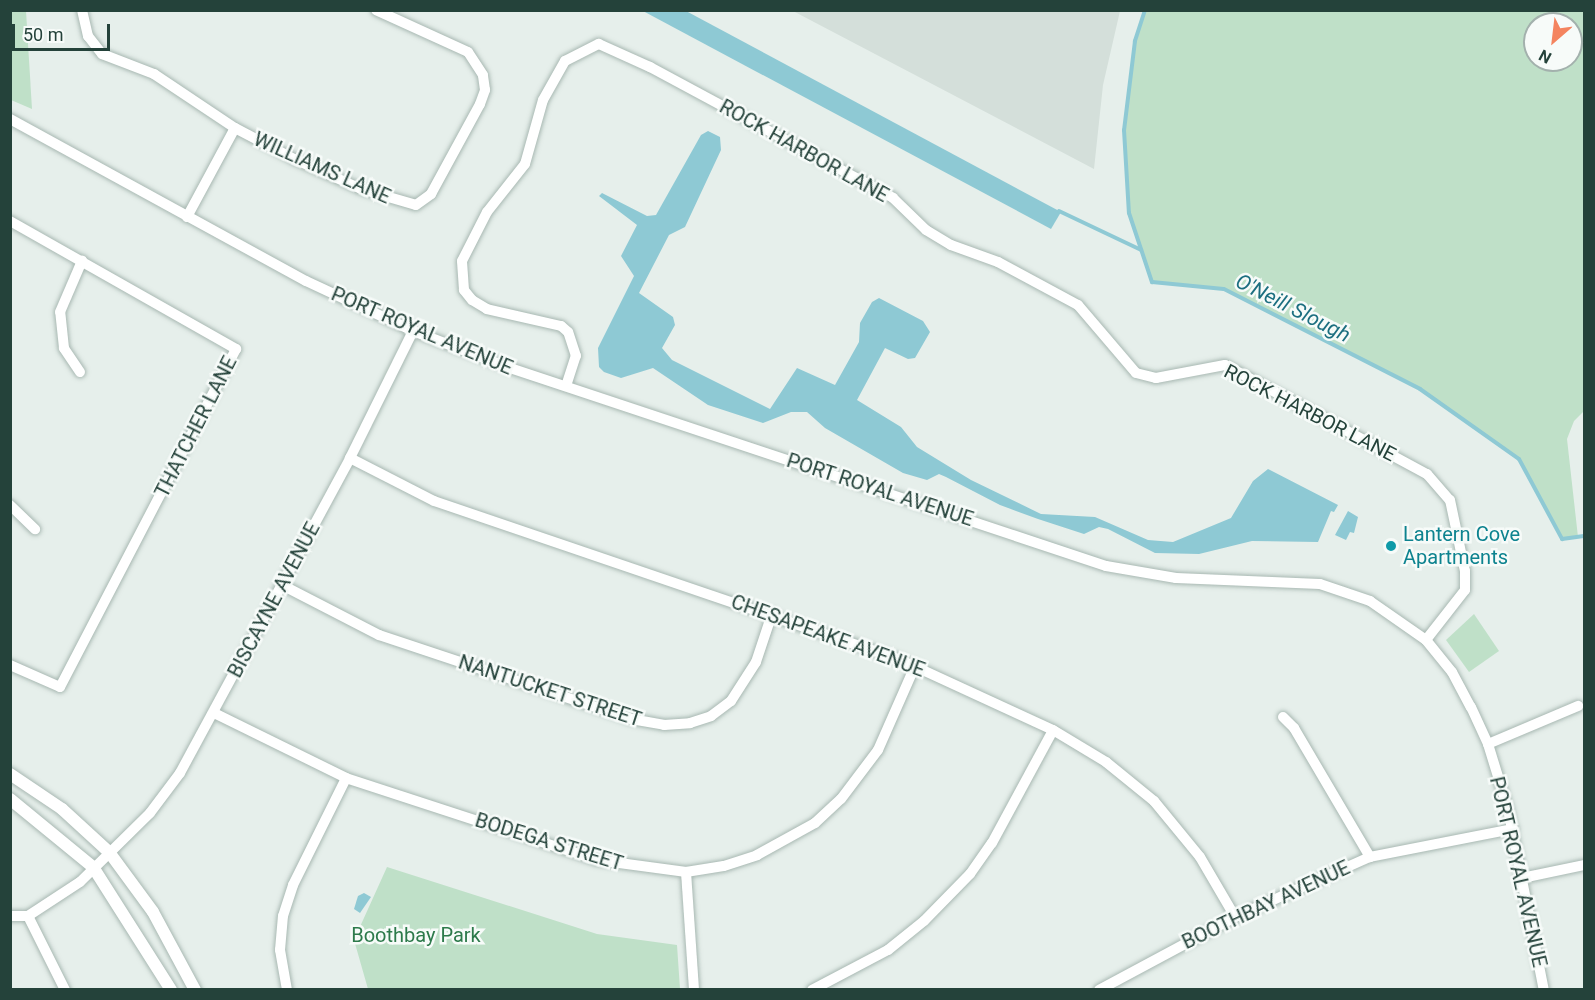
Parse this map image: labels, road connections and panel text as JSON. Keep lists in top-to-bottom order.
{
  "streets": {
    "street": [
      "ROCK HARBOR LANE",
      "WILLIAMS LANE",
      "PORT ROYAL AVENUE",
      "THATCHER LANE",
      "BISCAYNE AVENUE",
      "CHESAPEAKE AVENUE",
      "NANTUCKET STREET",
      "BODEGA STREET",
      "BOOTHBAY AVENUE"
    ]
  },
  "crossings": [
    ["ROCK HARBOR LANE", "PORT ROYAL AVENUE"],
    ["WILLIAMS LANE", "PORT ROYAL AVENUE"],
    ["PORT ROYAL AVENUE", "BISCAYNE AVENUE"],
    ["PORT ROYAL AVENUE", "BOOTHBAY AVENUE"],
    ["BISCAYNE AVENUE", "CHESAPEAKE AVENUE"],
    ["BISCAYNE AVENUE", "NANTUCKET STREET"],
    ["BISCAYNE AVENUE", "BODEGA STREET"],
    ["CHESAPEAKE AVENUE", "NANTUCKET STREET"],
    ["CHESAPEAKE AVENUE", "BODEGA STREET"],
    ["CHESAPEAKE AVENUE", "BOOTHBAY AVENUE"]
  ],
  "water": ["O'Neill Slough"],
  "parks": ["Boothbay Park"],
  "places": ["Lantern Cove Apartments"],
  "scale_bar": "50 m",
  "north": "bottom left"
}
